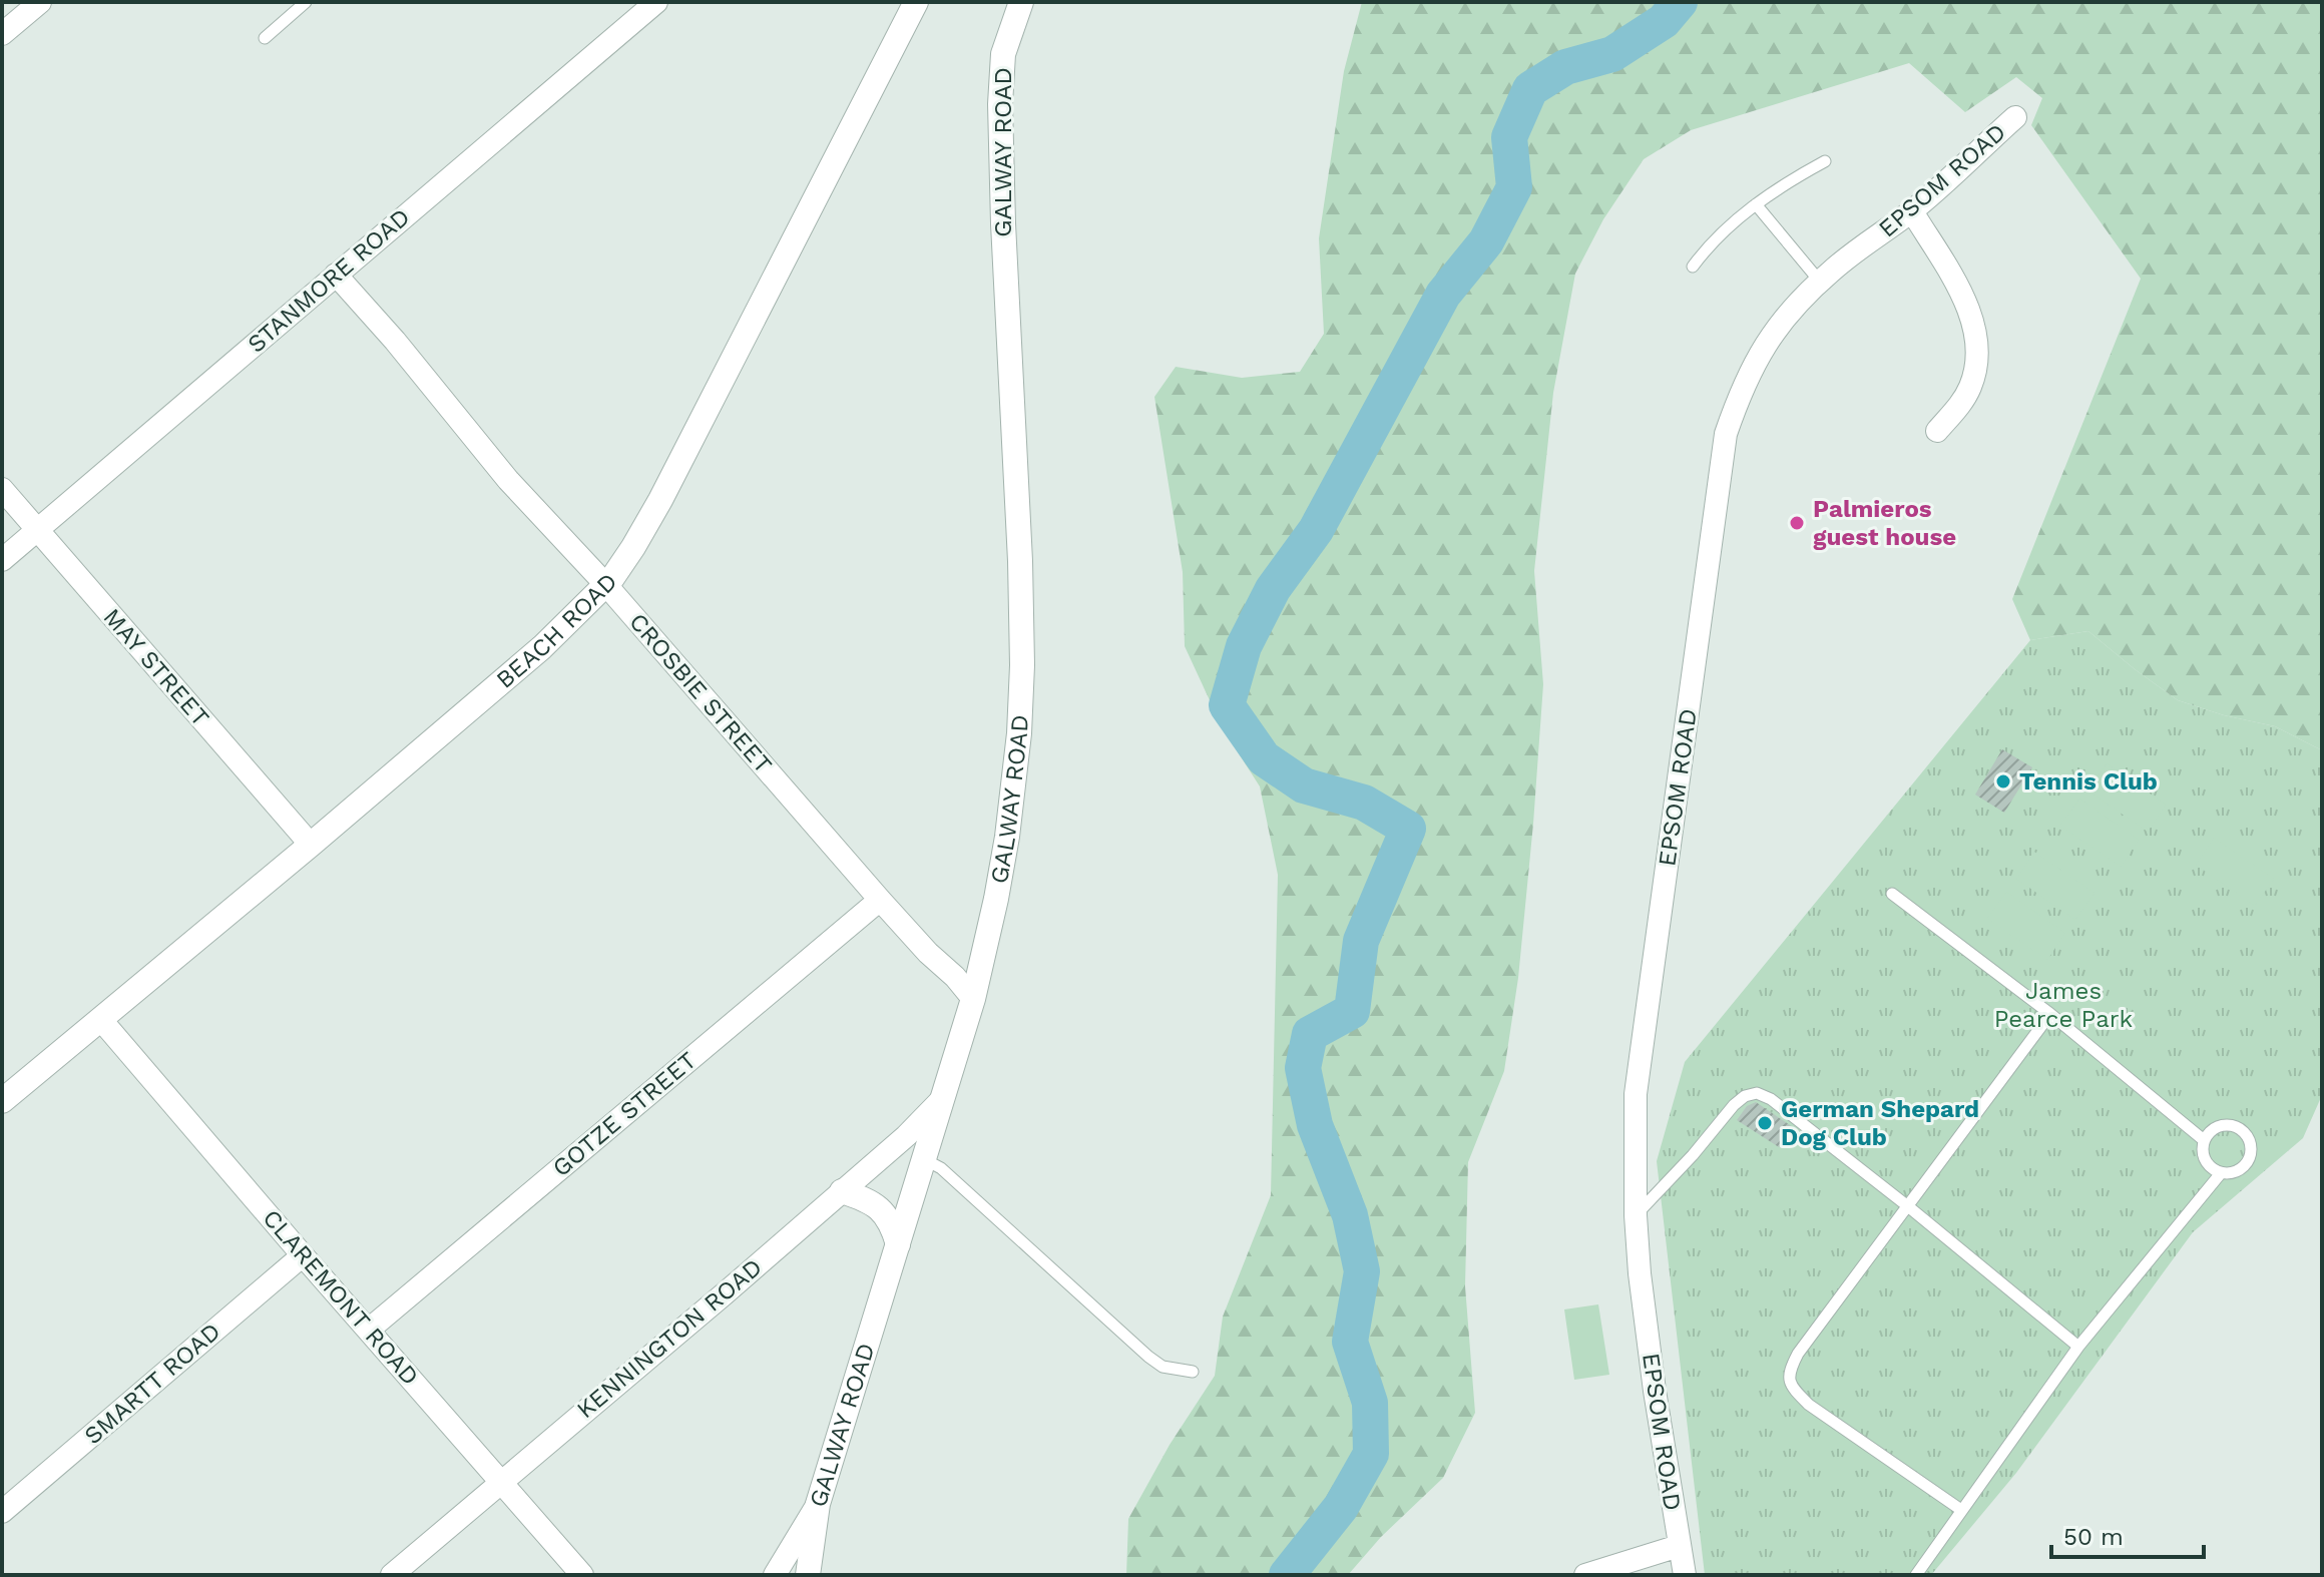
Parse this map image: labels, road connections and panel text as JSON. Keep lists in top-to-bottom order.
{
  "streets": {
    "street": [
      "GALWAY ROAD",
      "EPSOM ROAD",
      "STANMORE ROAD",
      "BEACH ROAD",
      "MAY STREET",
      "CROSBIE STREET",
      "GOTZE STREET",
      "CLAREMONT ROAD",
      "KENNINGTON ROAD",
      "SMARTT ROAD"
    ]
  },
  "crossings": [
    ["GALWAY ROAD", "CROSBIE STREET"],
    ["GALWAY ROAD", "KENNINGTON ROAD"],
    ["STANMORE ROAD", "MAY STREET"],
    ["STANMORE ROAD", "CROSBIE STREET"],
    ["BEACH ROAD", "MAY STREET"],
    ["BEACH ROAD", "CROSBIE STREET"],
    ["BEACH ROAD", "CLAREMONT ROAD"],
    ["CROSBIE STREET", "GOTZE STREET"],
    ["GOTZE STREET", "CLAREMONT ROAD"],
    ["CLAREMONT ROAD", "KENNINGTON ROAD"],
    ["CLAREMONT ROAD", "SMARTT ROAD"]
  ],
  "parks": ["James Pearce Park"],
  "places": ["Palmieros guest house", "Tennis Club", "German Shepard Dog Club"],
  "scale_bar": "50 m"
}
